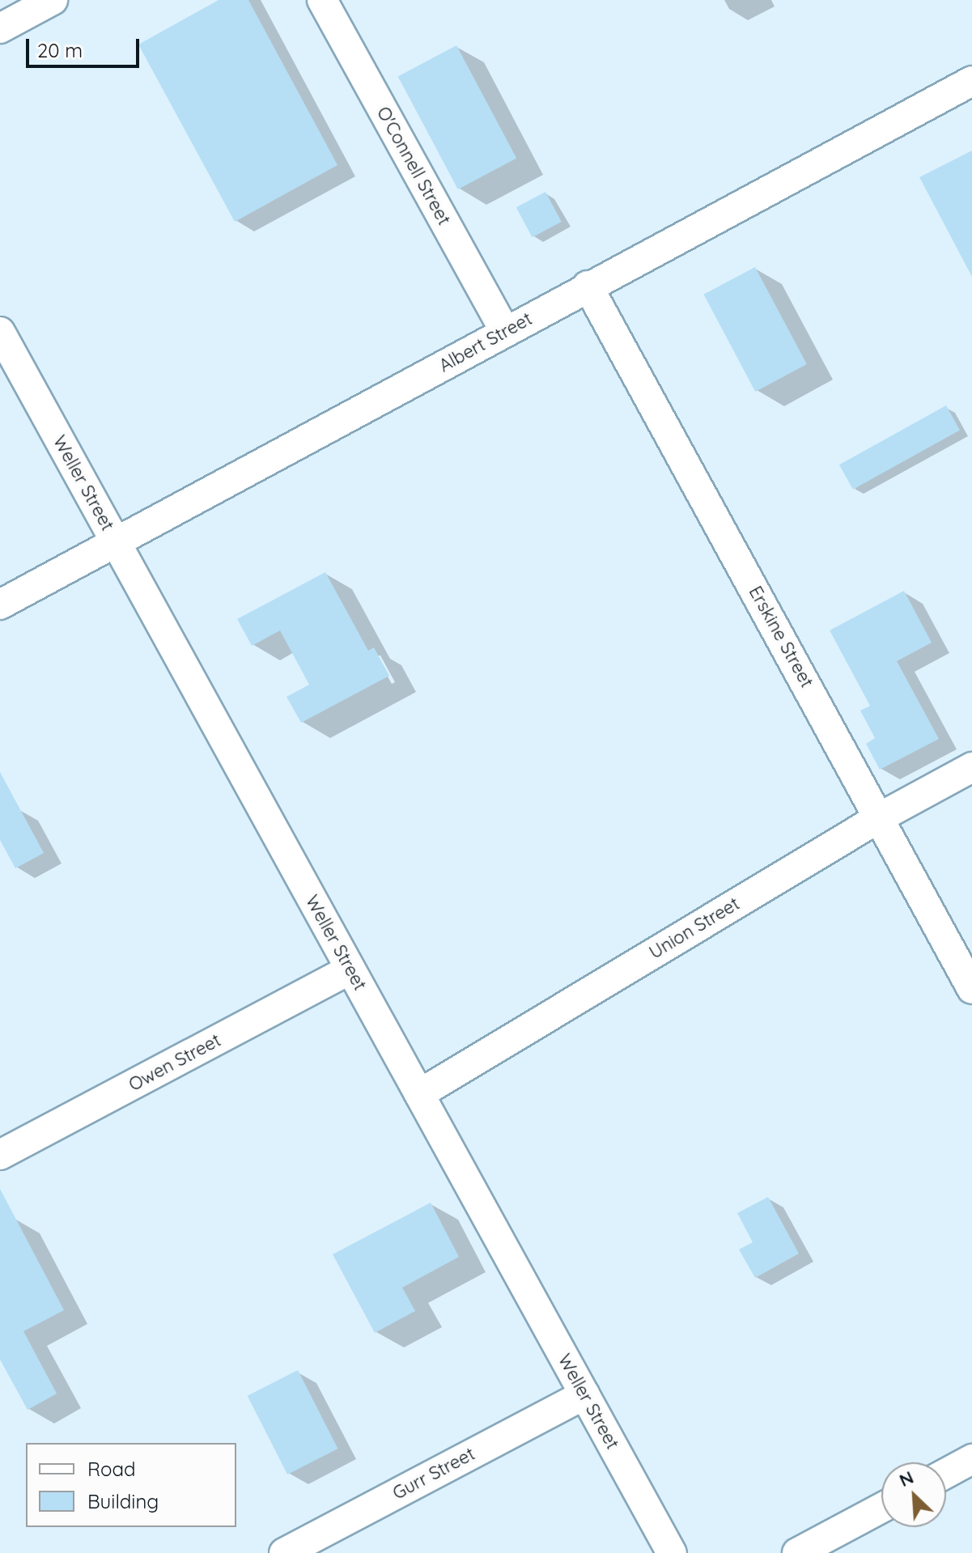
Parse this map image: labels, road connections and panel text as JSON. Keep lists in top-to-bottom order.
{
  "streets": {
    "street": [
      "O'Connell Street",
      "Albert Street",
      "Weller Street",
      "Erskine Street",
      "Union Street",
      "Owen Street",
      "Gurr Street"
    ]
  },
  "crossings": [
    ["O'Connell Street", "Albert Street"],
    ["Albert Street", "Weller Street"],
    ["Albert Street", "Erskine Street"],
    ["Weller Street", "Union Street"],
    ["Weller Street", "Owen Street"],
    ["Weller Street", "Gurr Street"],
    ["Erskine Street", "Union Street"]
  ],
  "legend": ["Road", "Building"],
  "scale_bar": "20 m",
  "north": "top left"
}
